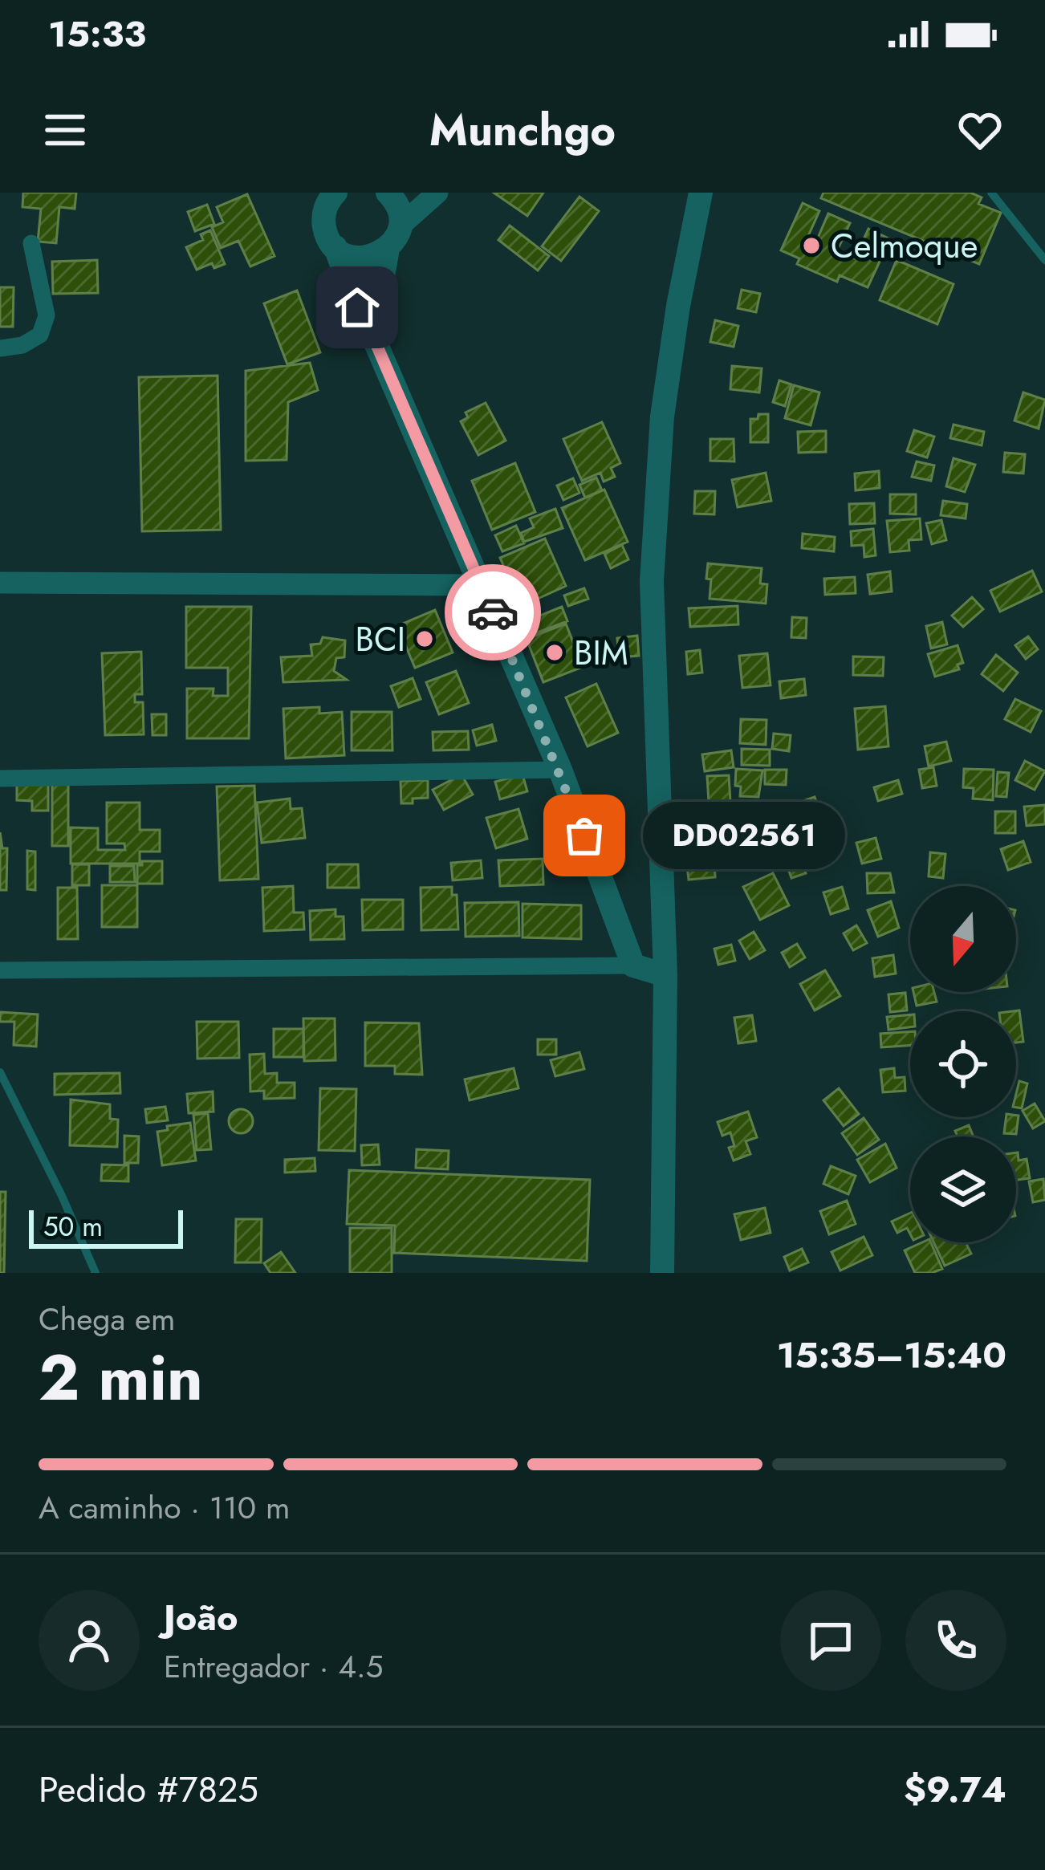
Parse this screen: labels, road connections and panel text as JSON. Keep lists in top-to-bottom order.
{
  "places": [
    "Celmoque",
    "BCI",
    "BIM",
    "DD02561"
  ],
  "scale_bar": "50 m",
  "north": "bottom",
  "page": {
    "status": "15:33",
    "header": "Munchgo",
    "bubble": "DD02561",
    "scale": "50 m",
    "heading": ["2 min", "Chega em", "15:35–15:40"],
    "panel": [
      "João",
      "Entregador · 4.5",
      "Pedido #7825",
      "$9.74"
    ],
    "bar": "A caminho · 110 m"
  }
}
